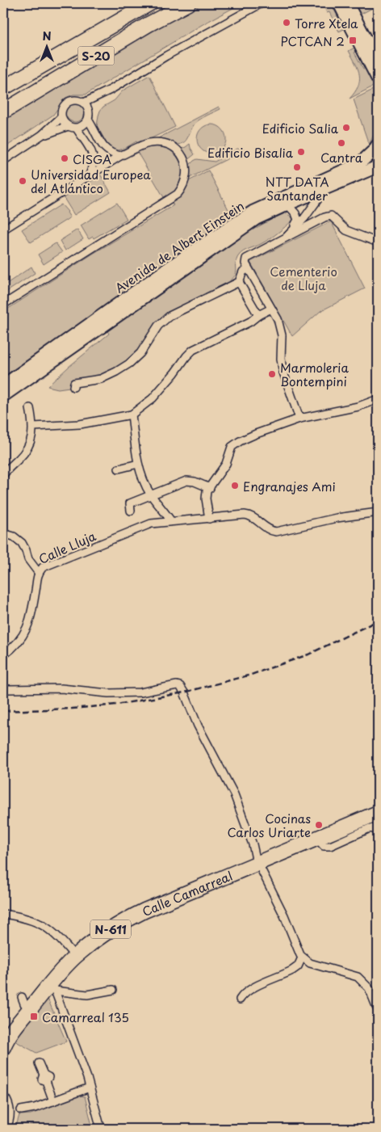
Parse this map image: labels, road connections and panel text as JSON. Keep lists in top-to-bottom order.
{
  "streets": {
    "highway": ["S-20", "Calle Camarreal", "N-611"],
    "main road": ["Avenida de Albert Einstein"],
    "street": ["Calle Lluja"]
  },
  "parks": ["Cementerio de Lluja"],
  "places": {
    "other": [
      "Torre Xtela",
      "Edificio Salia",
      "Cantra",
      "Edificio Bisalia",
      "CISGA",
      "NTT DATA Santander",
      "Universidad Europea del Atlántico",
      "Marmoleria Bontempini",
      "Engranajes Ami",
      "Cocinas Carlos Uriarte"
    ],
    "transit": ["PCTCAN 2", "Camarreal 135"]
  },
  "north": "top"
}
